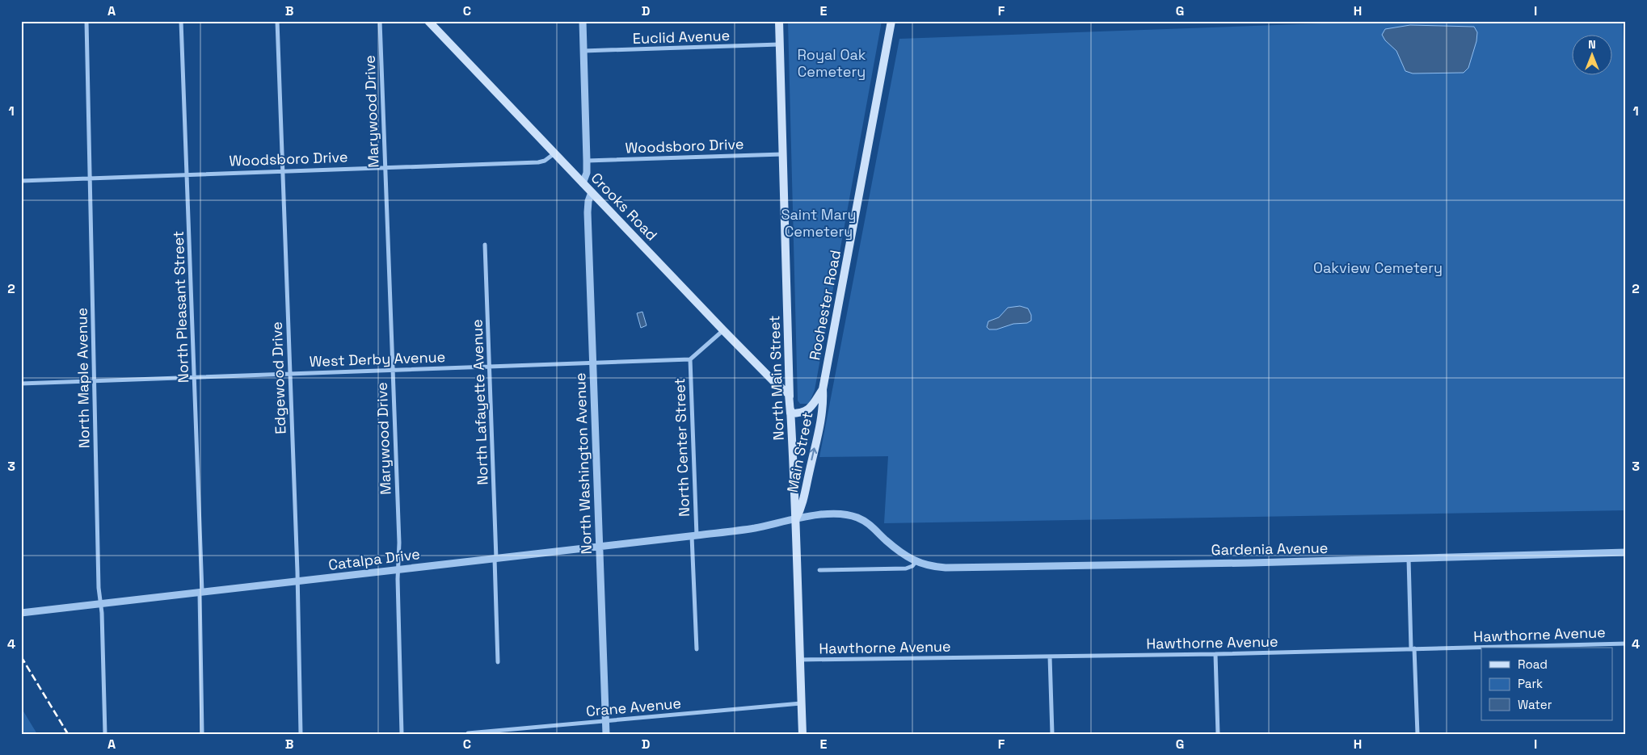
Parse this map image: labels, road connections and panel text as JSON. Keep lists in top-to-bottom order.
{
  "streets": {
    "main road": [
      "Crooks Road",
      "Rochester Road",
      "North Main Street",
      "Main Street"
    ],
    "street": [
      "Euclid Avenue",
      "Marywood Drive",
      "Woodsboro Drive",
      "North Pleasant Street",
      "West Derby Avenue",
      "North Maple Avenue",
      "Edgewood Drive",
      "North Lafayette Avenue",
      "North Center Street",
      "North Washington Avenue",
      "Gardenia Avenue",
      "Catalpa Drive",
      "Hawthorne Avenue",
      "Crane Avenue"
    ]
  },
  "crossings": [
    ["Euclid Avenue", "North Main Street"],
    ["Marywood Drive", "Woodsboro Drive"],
    ["Marywood Drive", "West Derby Avenue"],
    ["Marywood Drive", "Catalpa Drive"],
    ["Woodsboro Drive", "Crooks Road"],
    ["Woodsboro Drive", "North Pleasant Street"],
    ["Woodsboro Drive", "North Maple Avenue"],
    ["Woodsboro Drive", "Edgewood Drive"],
    ["Woodsboro Drive", "North Main Street"],
    ["Crooks Road", "North Main Street"],
    ["Crooks Road", "North Washington Avenue"],
    ["Rochester Road", "North Main Street"],
    ["Rochester Road", "Main Street"],
    ["North Pleasant Street", "West Derby Avenue"],
    ["North Pleasant Street", "Catalpa Drive"],
    ["West Derby Avenue", "North Maple Avenue"],
    ["West Derby Avenue", "Edgewood Drive"],
    ["West Derby Avenue", "North Lafayette Avenue"],
    ["West Derby Avenue", "North Center Street"],
    ["West Derby Avenue", "North Washington Avenue"],
    ["North Maple Avenue", "Catalpa Drive"],
    ["Edgewood Drive", "Catalpa Drive"],
    ["North Main Street", "Main Street"],
    ["North Main Street", "Gardenia Avenue"],
    ["North Main Street", "Hawthorne Avenue"],
    ["North Main Street", "Crane Avenue"],
    ["North Lafayette Avenue", "Catalpa Drive"],
    ["North Center Street", "Catalpa Drive"],
    ["Main Street", "Gardenia Avenue"],
    ["North Washington Avenue", "Catalpa Drive"],
    ["North Washington Avenue", "Crane Avenue"],
    ["Gardenia Avenue", "Catalpa Drive"]
  ],
  "one_way": ["Main Street"],
  "parks": ["Royal Oak Cemetery", "Saint Mary Cemetery", "Oakview Cemetery"],
  "legend": ["Road", "Park", "Water"],
  "north": "top",
  "grid": {
    "columns": [
      "A",
      "B",
      "C",
      "D",
      "E",
      "F",
      "G",
      "H",
      "I"
    ],
    "rows": [
      "1",
      "2",
      "3",
      "4"
    ]
  }
}
